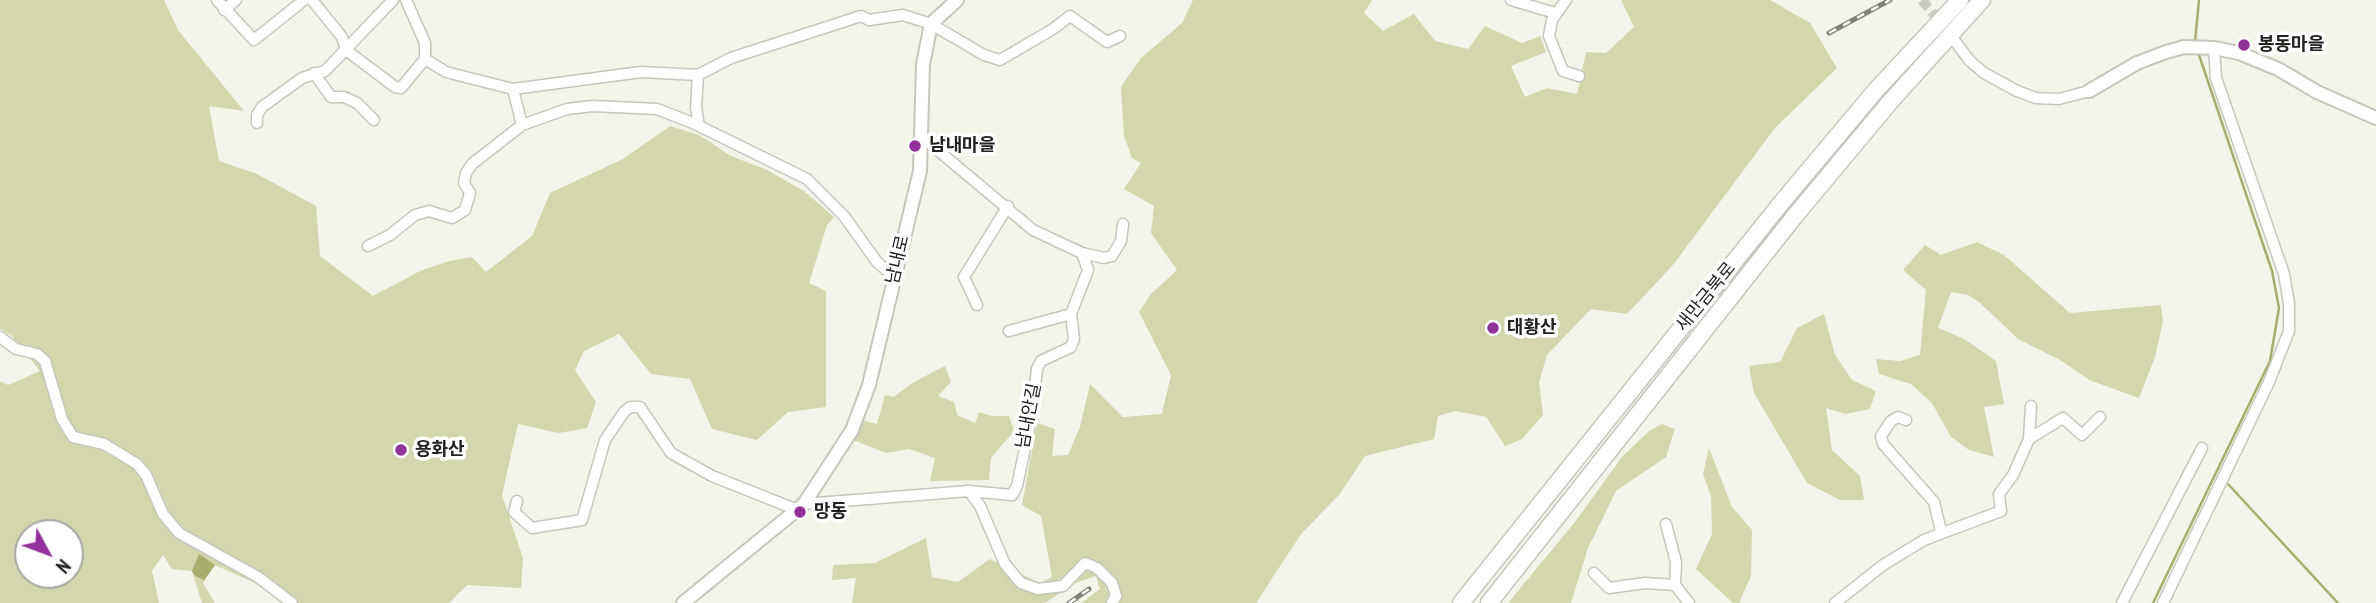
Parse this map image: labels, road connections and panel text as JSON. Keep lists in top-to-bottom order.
{
  "streets": {
    "highway": ["새만금북로"],
    "street": ["남내로", "남내안길"]
  },
  "crossings": [
    ["남내로", "남내안길"]
  ],
  "places": [
    "봉동마을",
    "남내마을",
    "대황산",
    "용화산",
    "망동"
  ],
  "north": "bottom right"
}
